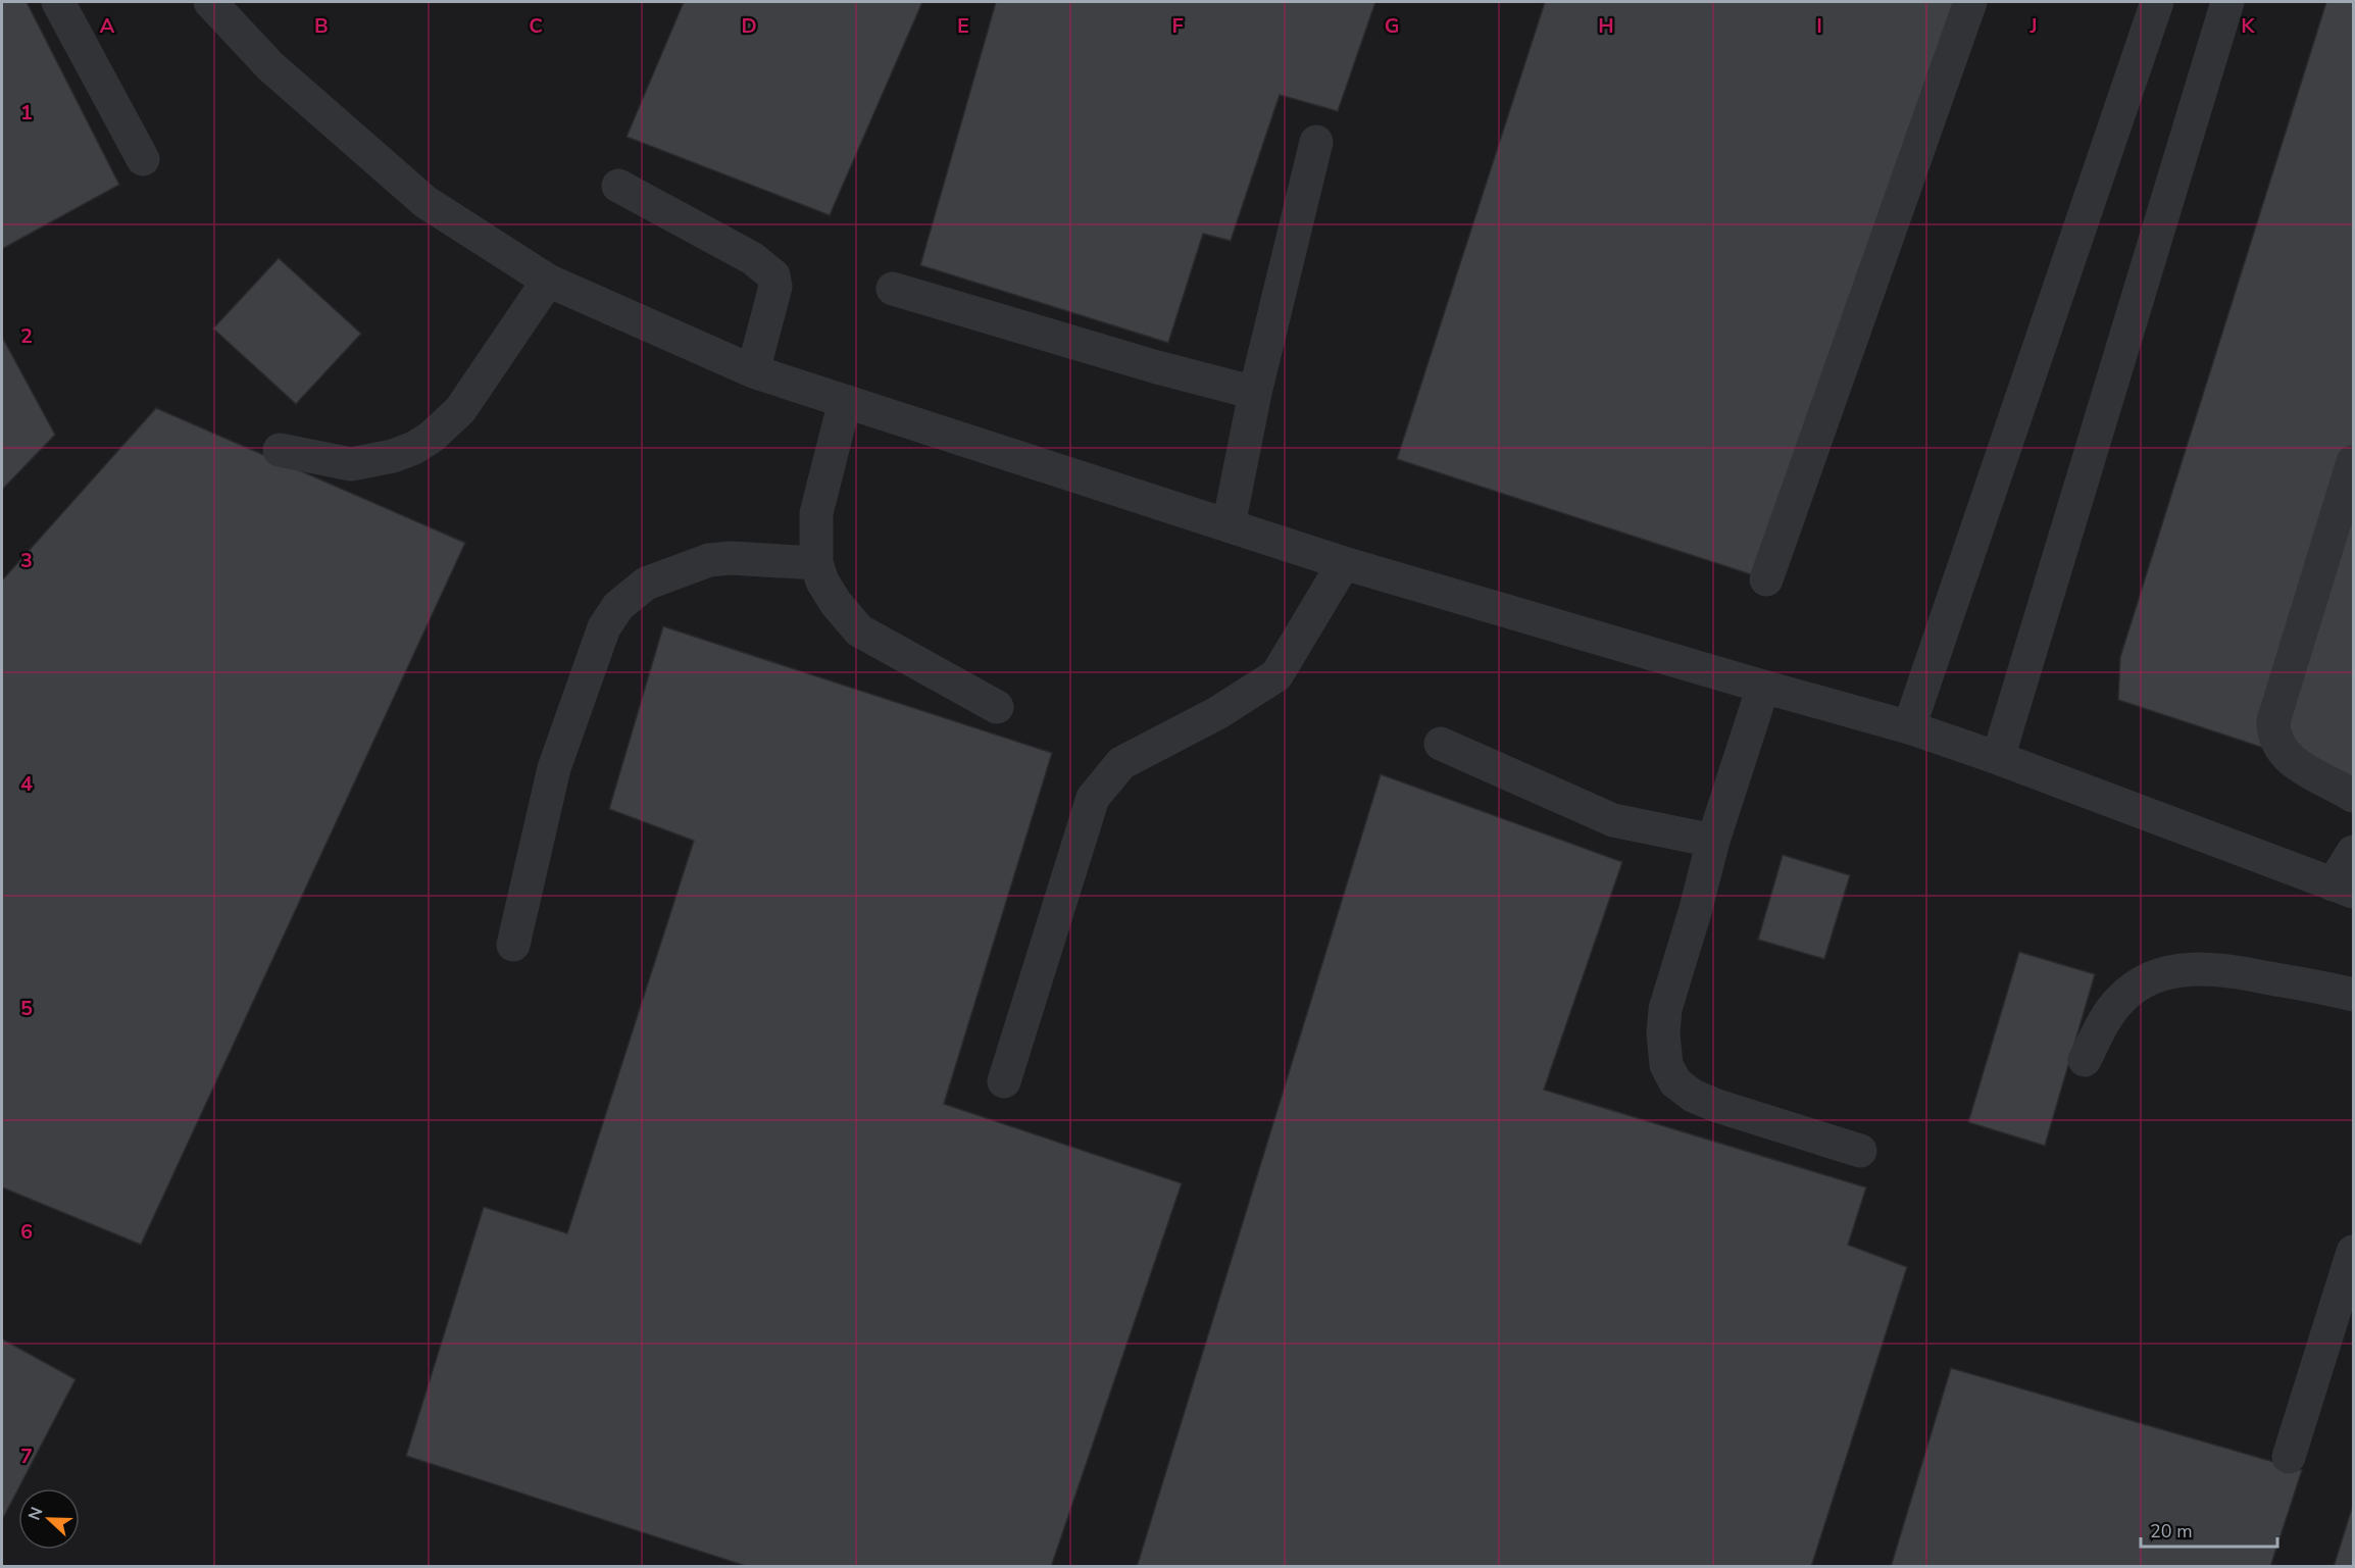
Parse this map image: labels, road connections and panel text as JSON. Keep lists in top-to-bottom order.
{
  "scale_bar": "20 m",
  "north": "left",
  "grid": {
    "columns": [
      "A",
      "B",
      "C",
      "D",
      "E",
      "F",
      "G",
      "H",
      "I",
      "J",
      "K"
    ],
    "rows": [
      "1",
      "2",
      "3",
      "4",
      "5",
      "6",
      "7"
    ]
  }
}
